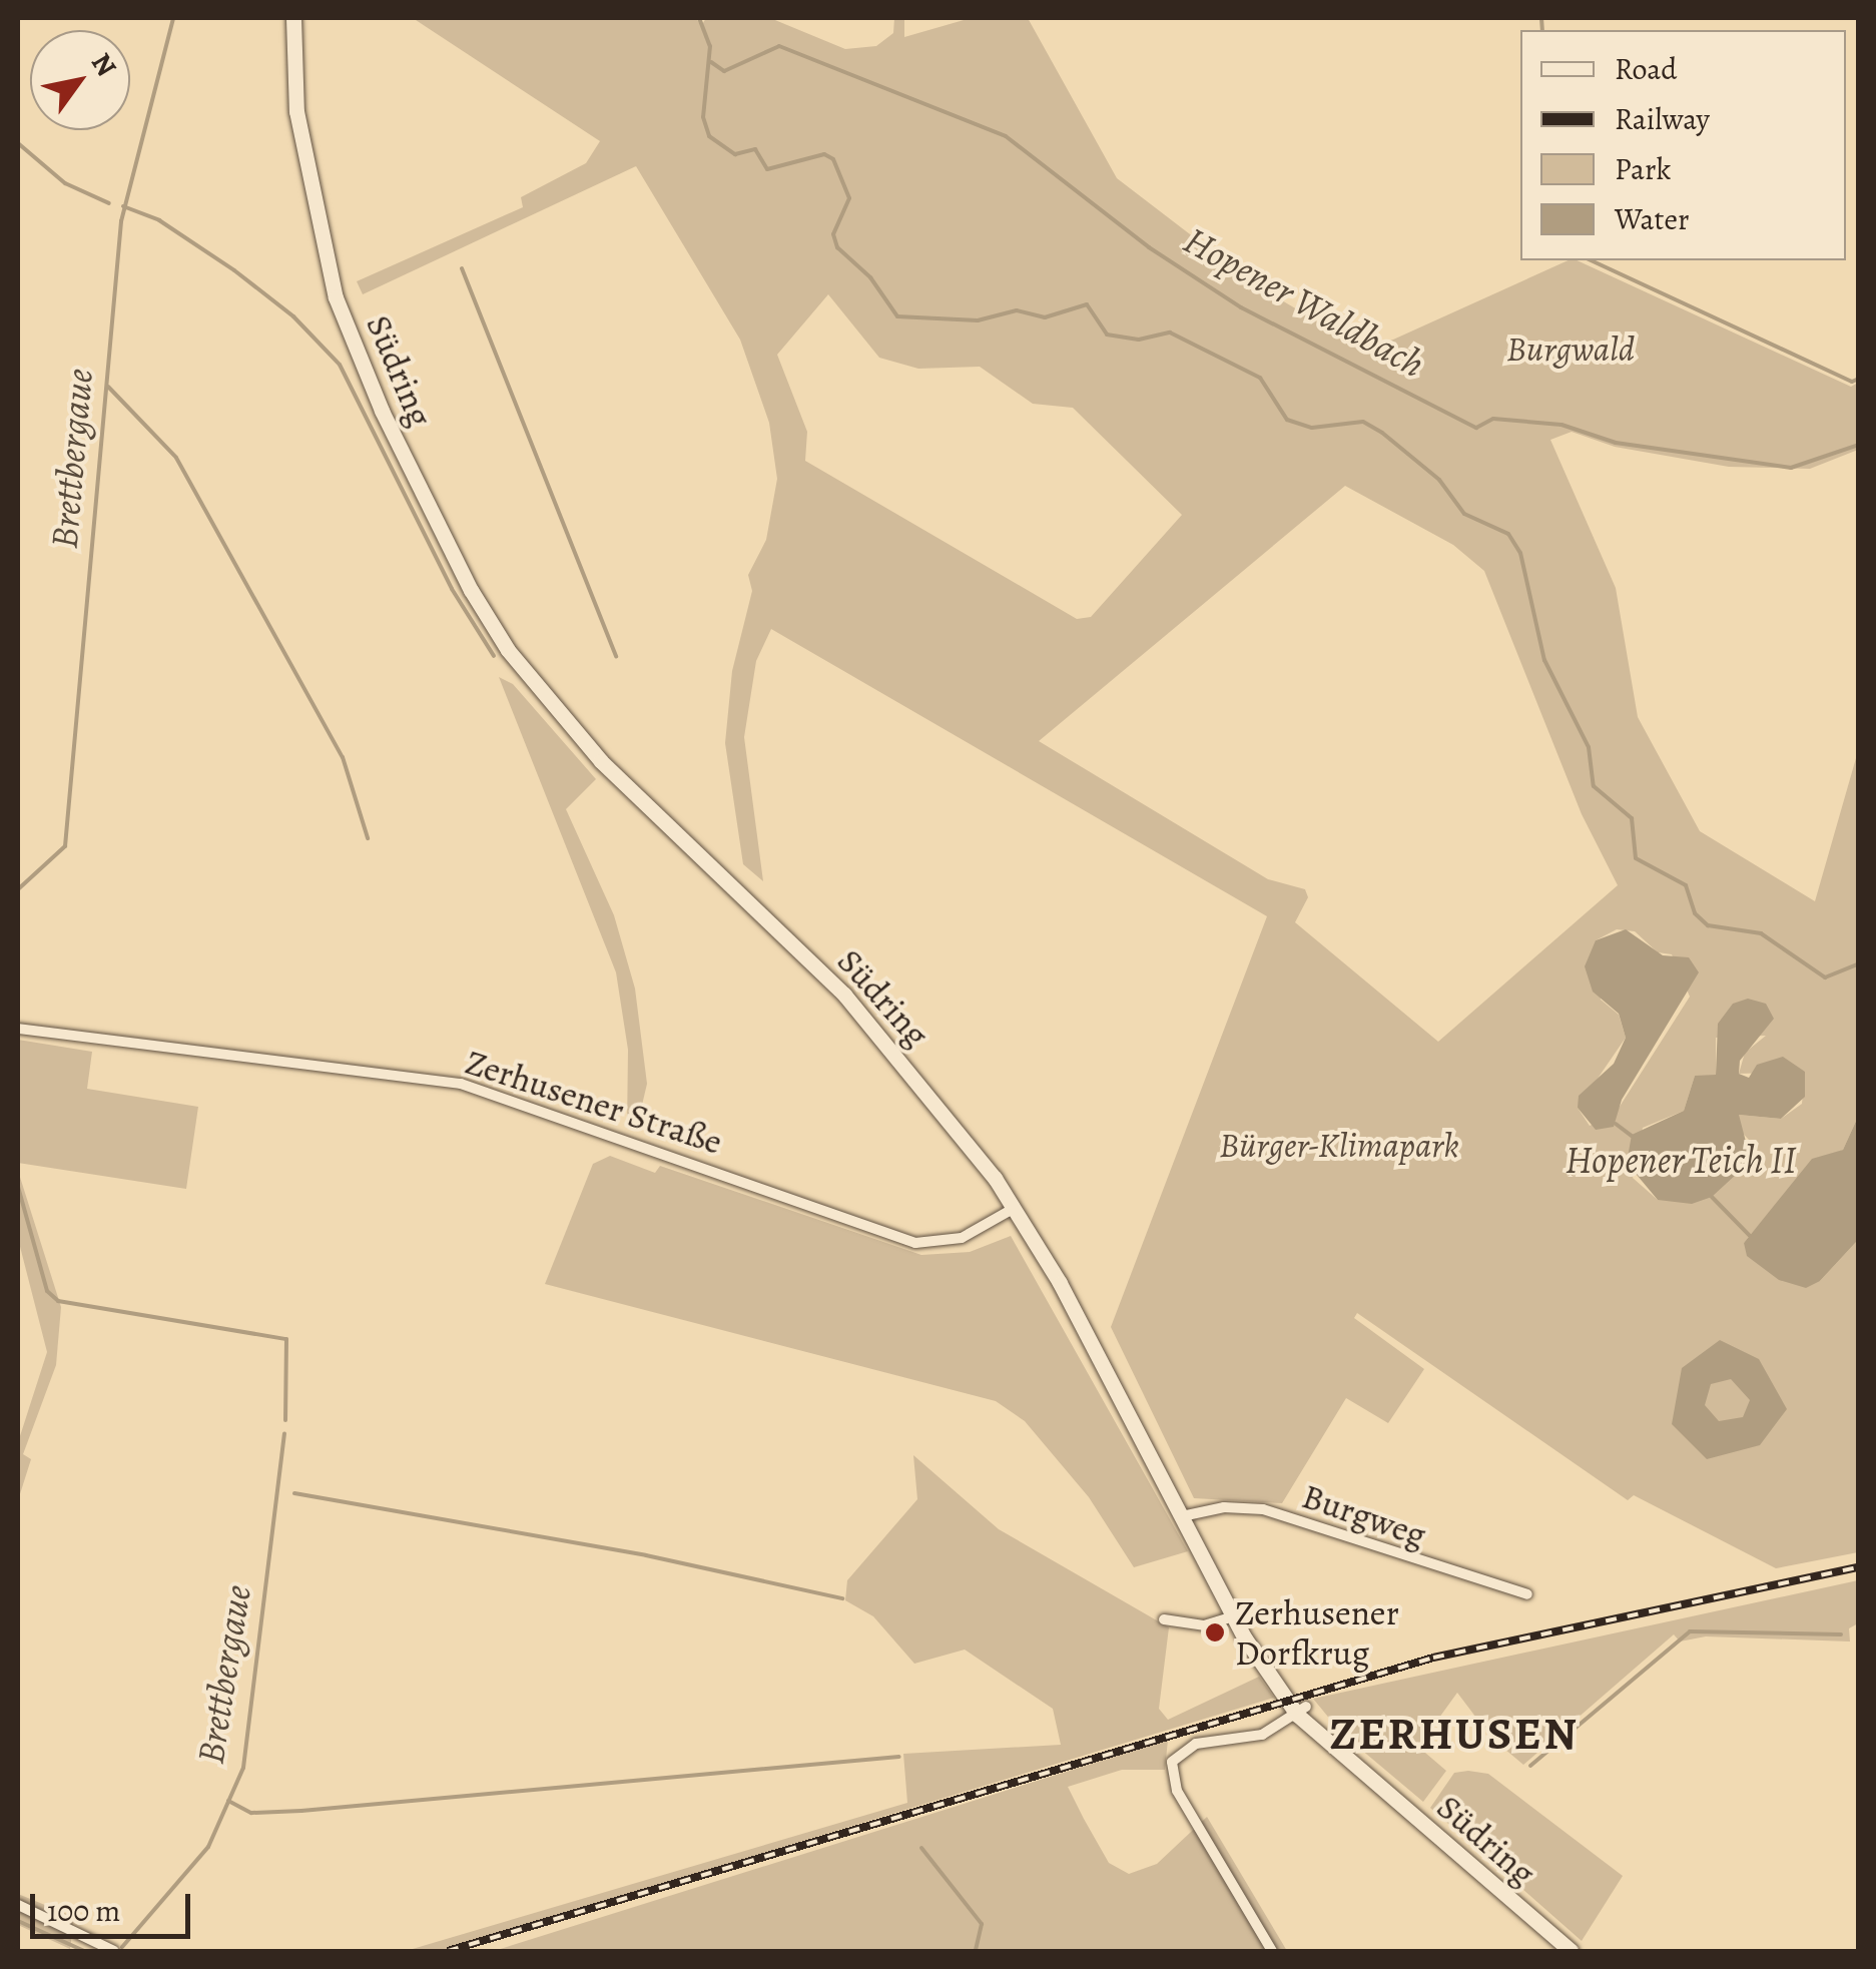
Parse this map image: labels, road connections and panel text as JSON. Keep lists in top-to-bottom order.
{
  "streets": {
    "main road": ["Südring"],
    "street": ["Zerhusener Straße", "Burgweg"]
  },
  "crossings": [
    ["Südring", "Zerhusener Straße"],
    ["Südring", "Burgweg"]
  ],
  "districts": ["ZERHUSEN"],
  "water": ["Hopener Waldbach", "Brettbergaue", "Hopener Teich II"],
  "parks": ["Burgwald", "Bürger-Klimapark"],
  "places": ["Zerhusener Dorfkrug"],
  "legend": [
    "Road",
    "Railway",
    "Park",
    "Water"
  ],
  "scale_bar": "100 m",
  "north": "top right"
}
